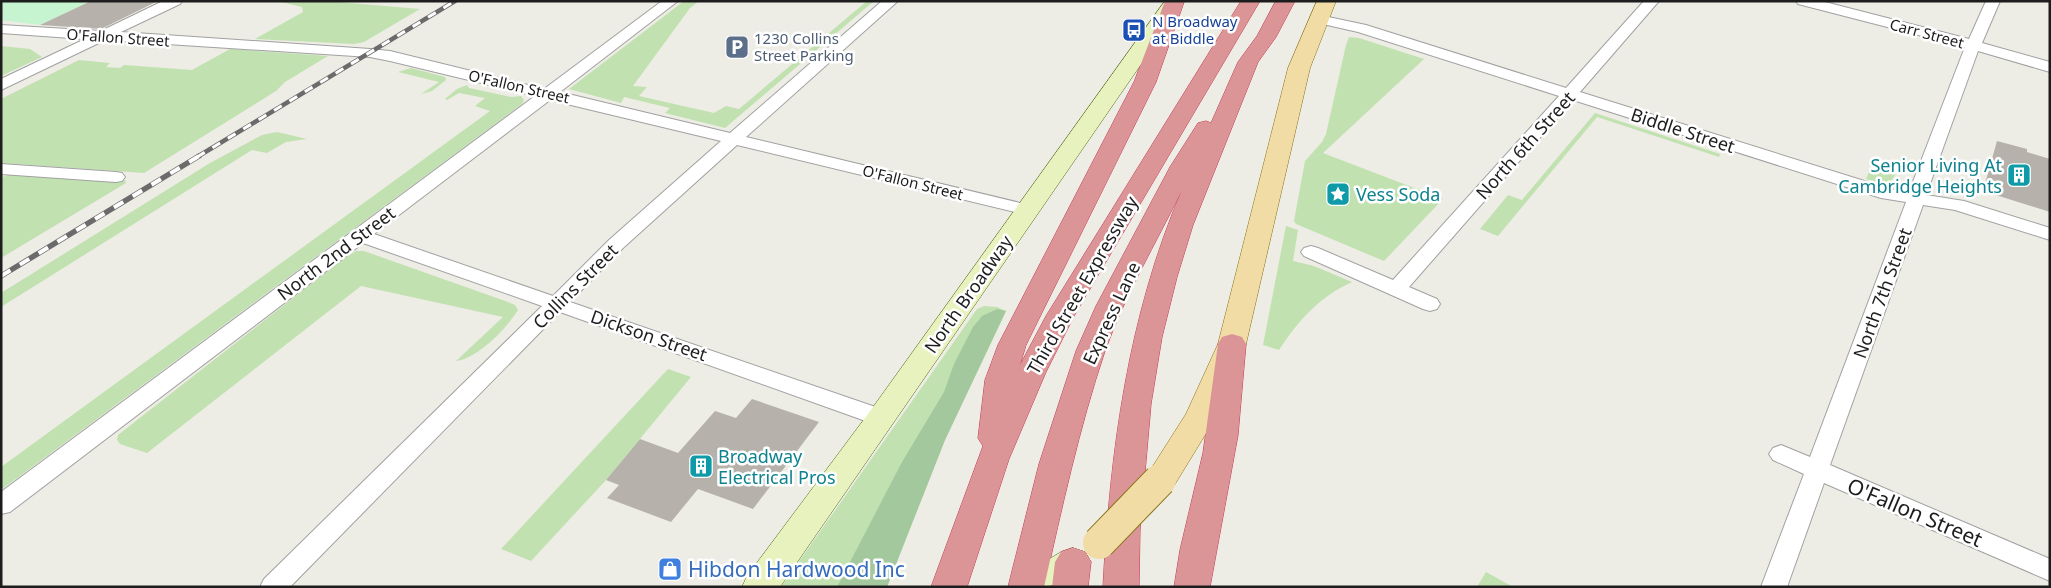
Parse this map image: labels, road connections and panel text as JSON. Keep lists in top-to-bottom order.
{
  "streets": {
    "highway": ["Third Street Expressway", "Express Lane"],
    "main road": ["North Broadway"],
    "street": [
      "Carr Street",
      "O'Fallon Street",
      "Biddle Street",
      "North 6th Street",
      "North 2nd Street",
      "Collins Street",
      "North 7th Street",
      "Dickson Street"
    ]
  },
  "crossings": [
    ["Carr Street", "North 7th Street"],
    ["O'Fallon Street", "North 2nd Street"],
    ["O'Fallon Street", "Collins Street"],
    ["O'Fallon Street", "North 7th Street"],
    ["O'Fallon Street", "North Broadway"],
    ["Biddle Street", "North 6th Street"],
    ["Biddle Street", "North 7th Street"],
    ["North 2nd Street", "Dickson Street"],
    ["Collins Street", "Dickson Street"],
    ["North Broadway", "Dickson Street"]
  ],
  "places": {
    "bus stop": ["N Broadway at Biddle"],
    "parking": ["1230 Collins Street Parking"],
    "building": ["Senior Living At Cambridge Heights", "Broadway Electrical Pros"],
    "place": ["Vess Soda"],
    "shop": ["Hibdon Hardwood Inc"]
  }
}
